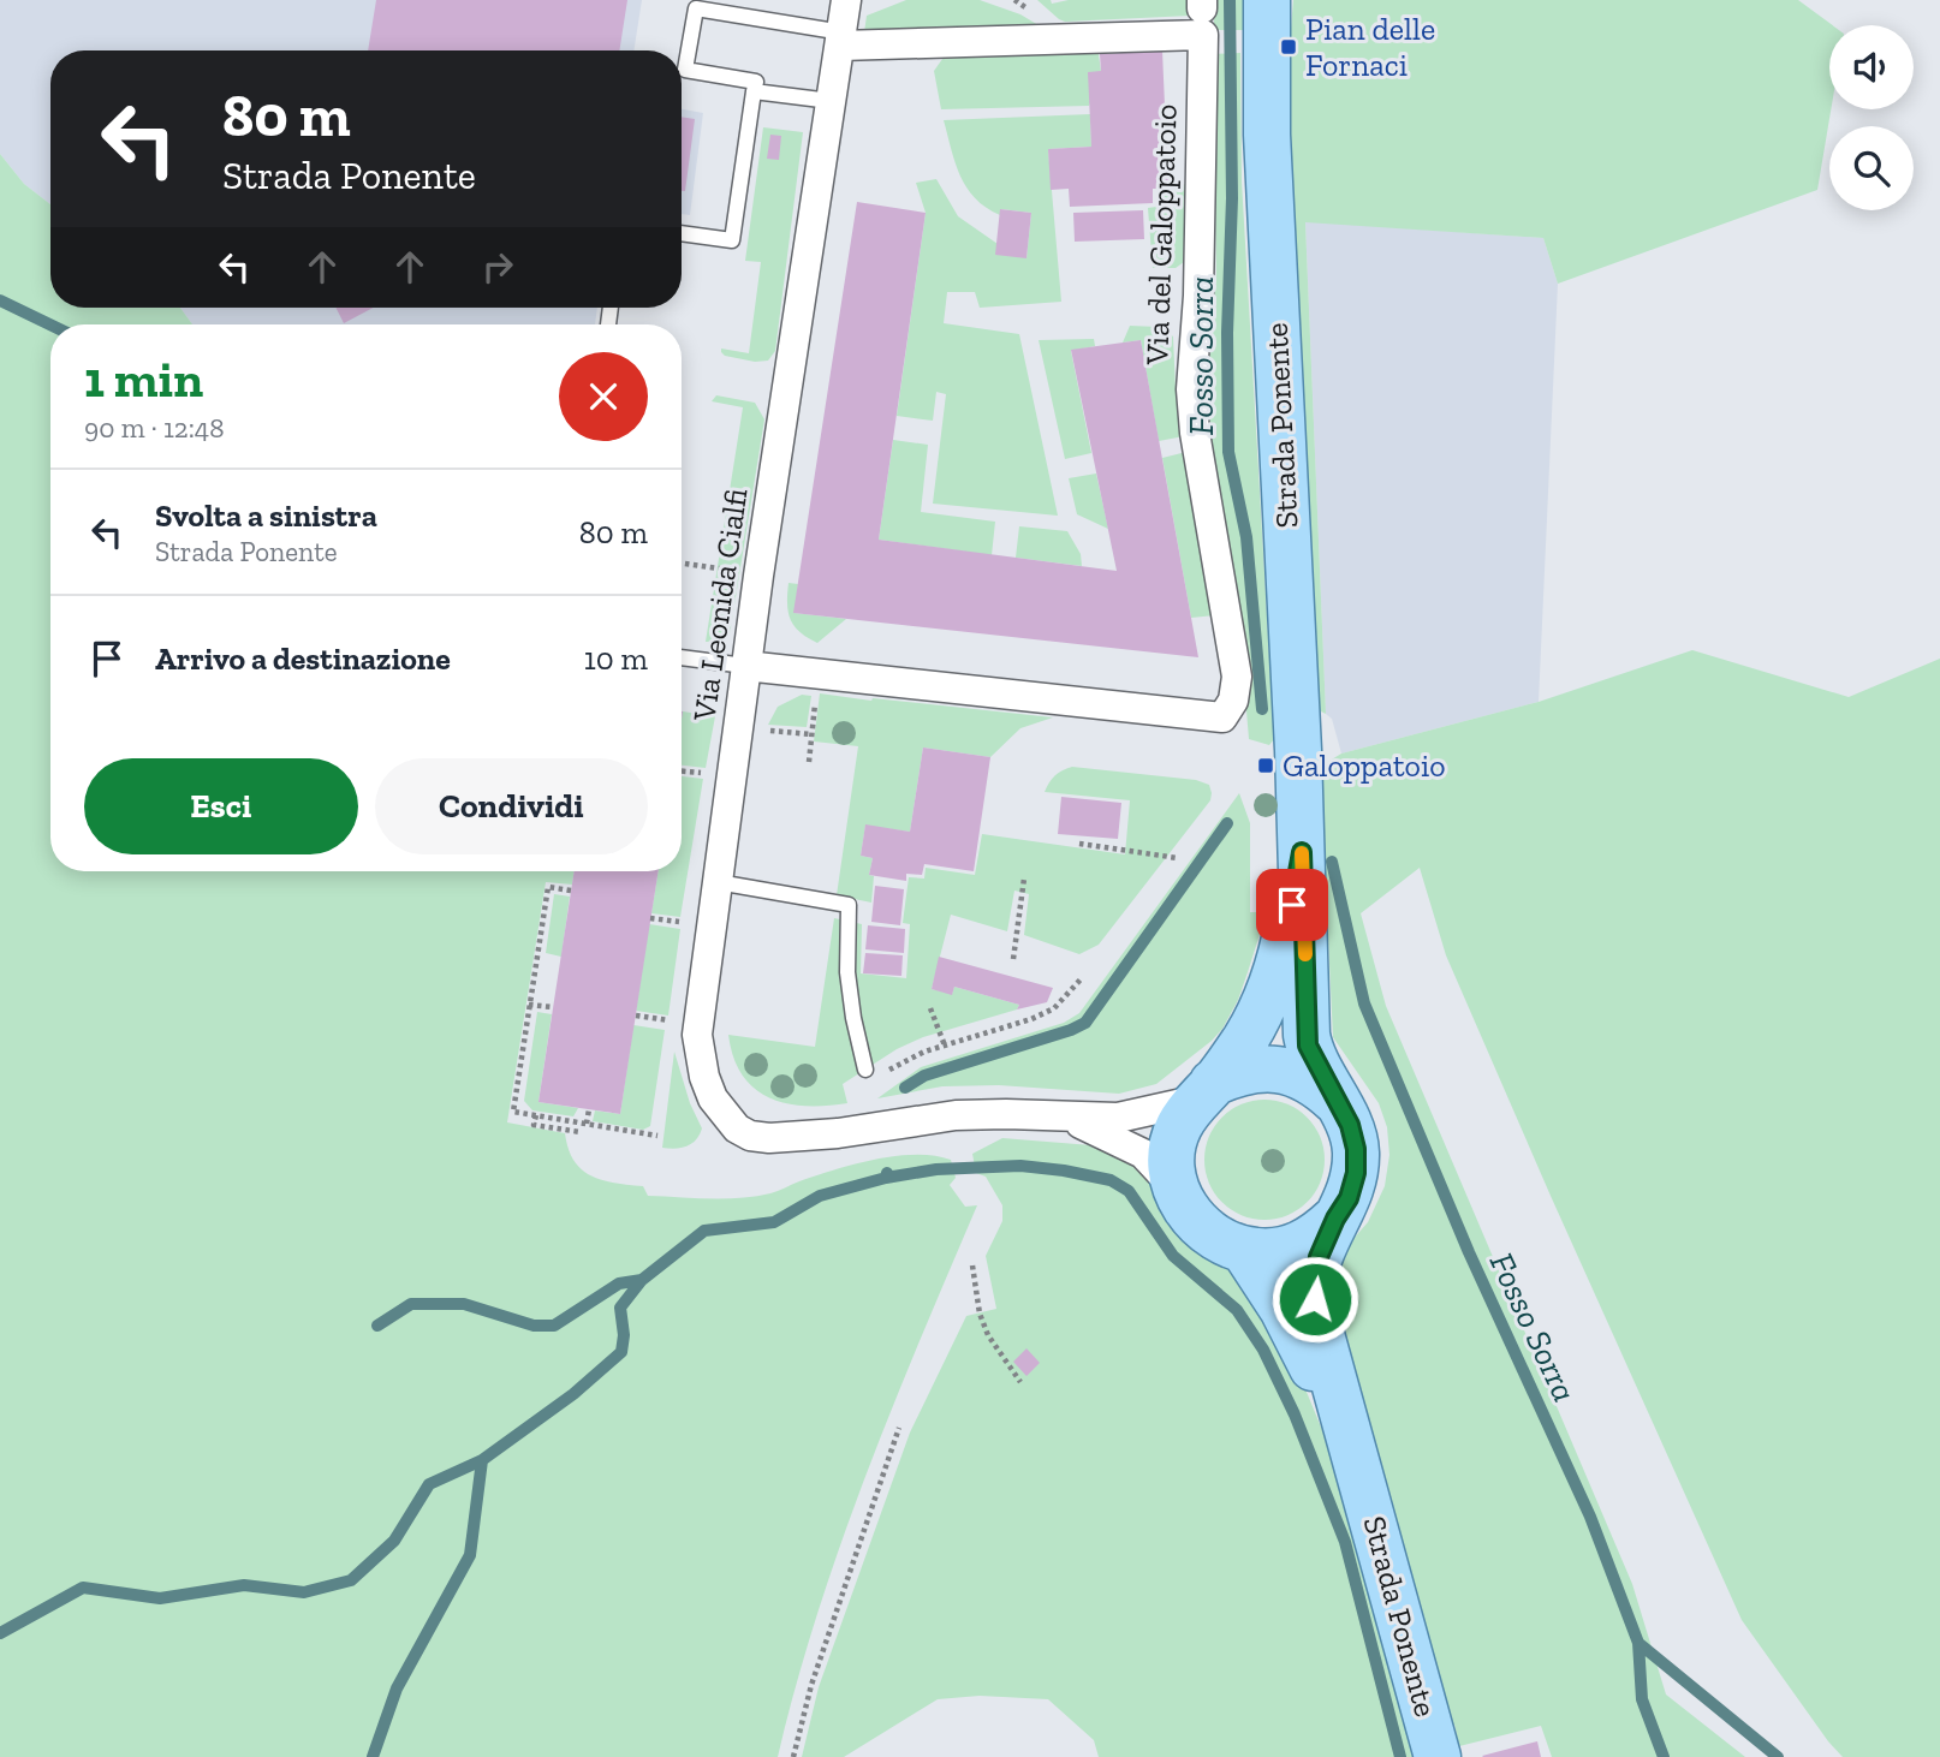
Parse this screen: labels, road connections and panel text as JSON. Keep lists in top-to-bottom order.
{
  "streets": {
    "main road": ["Strada Ponente"],
    "street": ["Via del Galoppatoio", "Via Leonida Cialfi"]
  },
  "crossings": [
    ["Via del Galoppatoio", "Via Leonida Cialfi"],
    ["Strada Ponente", "Via Leonida Cialfi"]
  ],
  "water": ["Fosso Sorra"],
  "places": {
    "transit": ["Pian delle Fornaci", "Galoppatoio"]
  },
  "page": {
    "turn": ["80 m", "Strada Ponente"],
    "heading": ["1 min", "90 m · 12:48"],
    "list": [
      {
        "name": "Svolta a sinistra",
        "note": "Strada Ponente",
        "value": "80 m"
      },
      {
        "name": "Arrivo a destinazione",
        "value": "10 m"
      }
    ],
    "buttons": ["Esci", "Condividi"]
  }
}
